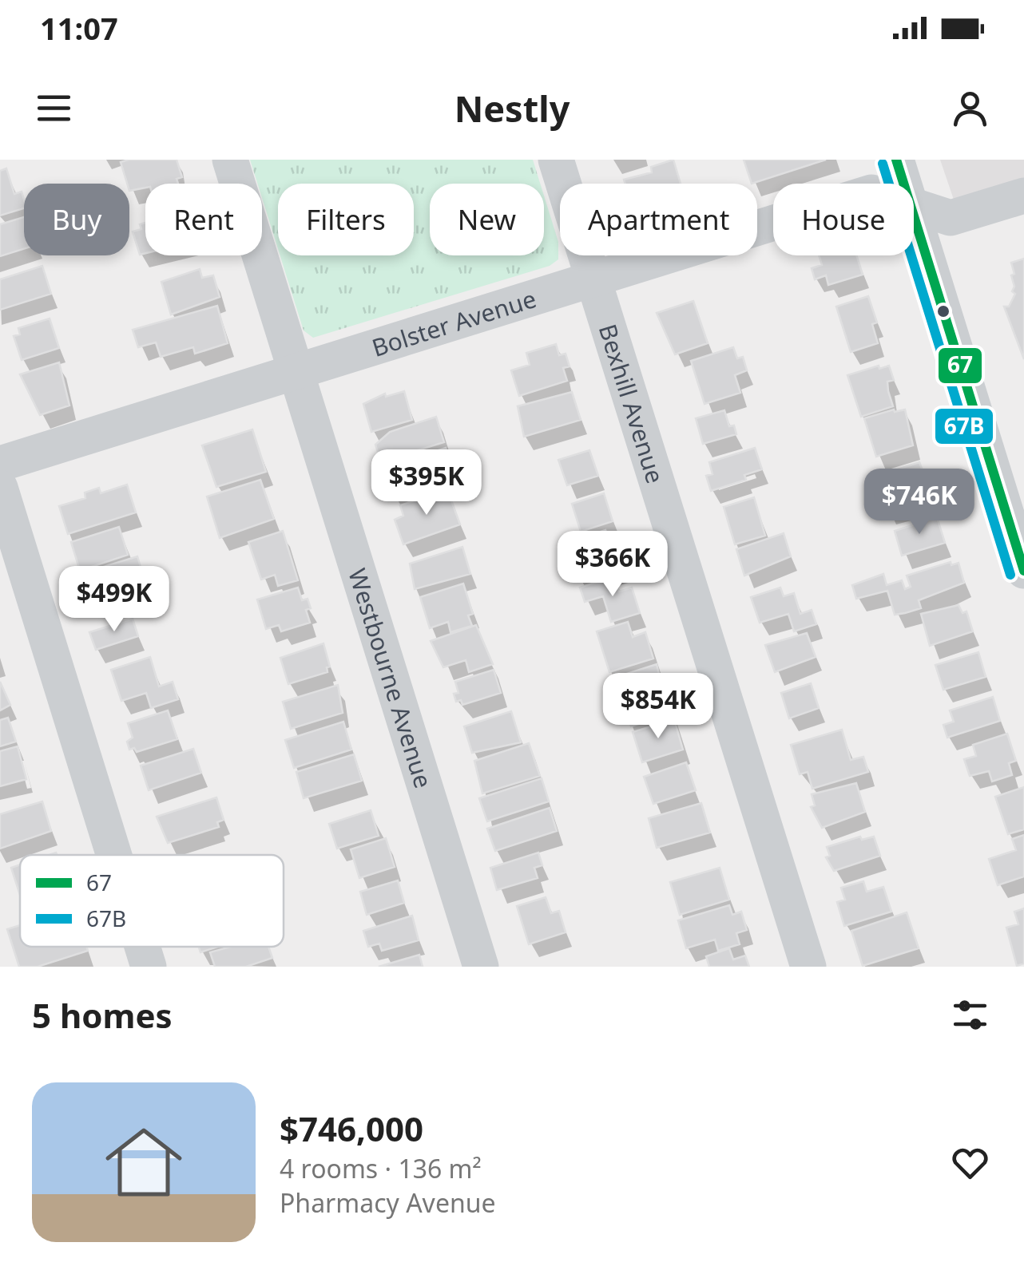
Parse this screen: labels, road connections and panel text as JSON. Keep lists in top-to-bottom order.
{
  "streets": {
    "street": ["Bolster Avenue", "Bexhill Avenue", "Westbourne Avenue"]
  },
  "crossings": [
    ["Bolster Avenue", "Bexhill Avenue"],
    ["Bolster Avenue", "Westbourne Avenue"]
  ],
  "lines": ["transit line 67", "transit line 67B"],
  "legend": ["67", "67B"],
  "page": {
    "status": "11:07",
    "header": "Nestly",
    "chip": [
      "Buy",
      "Rent",
      "Filters",
      "New",
      "Apartment",
      "House"
    ],
    "price": [
      "$395K",
      "$746K",
      "$366K",
      "$499K",
      "$854K"
    ],
    "heading": "5 homes",
    "list": [
      {
        "name": "$746,000",
        "note": "4 rooms · 136 m² · Pharmacy Avenue"
      }
    ]
  }
}
